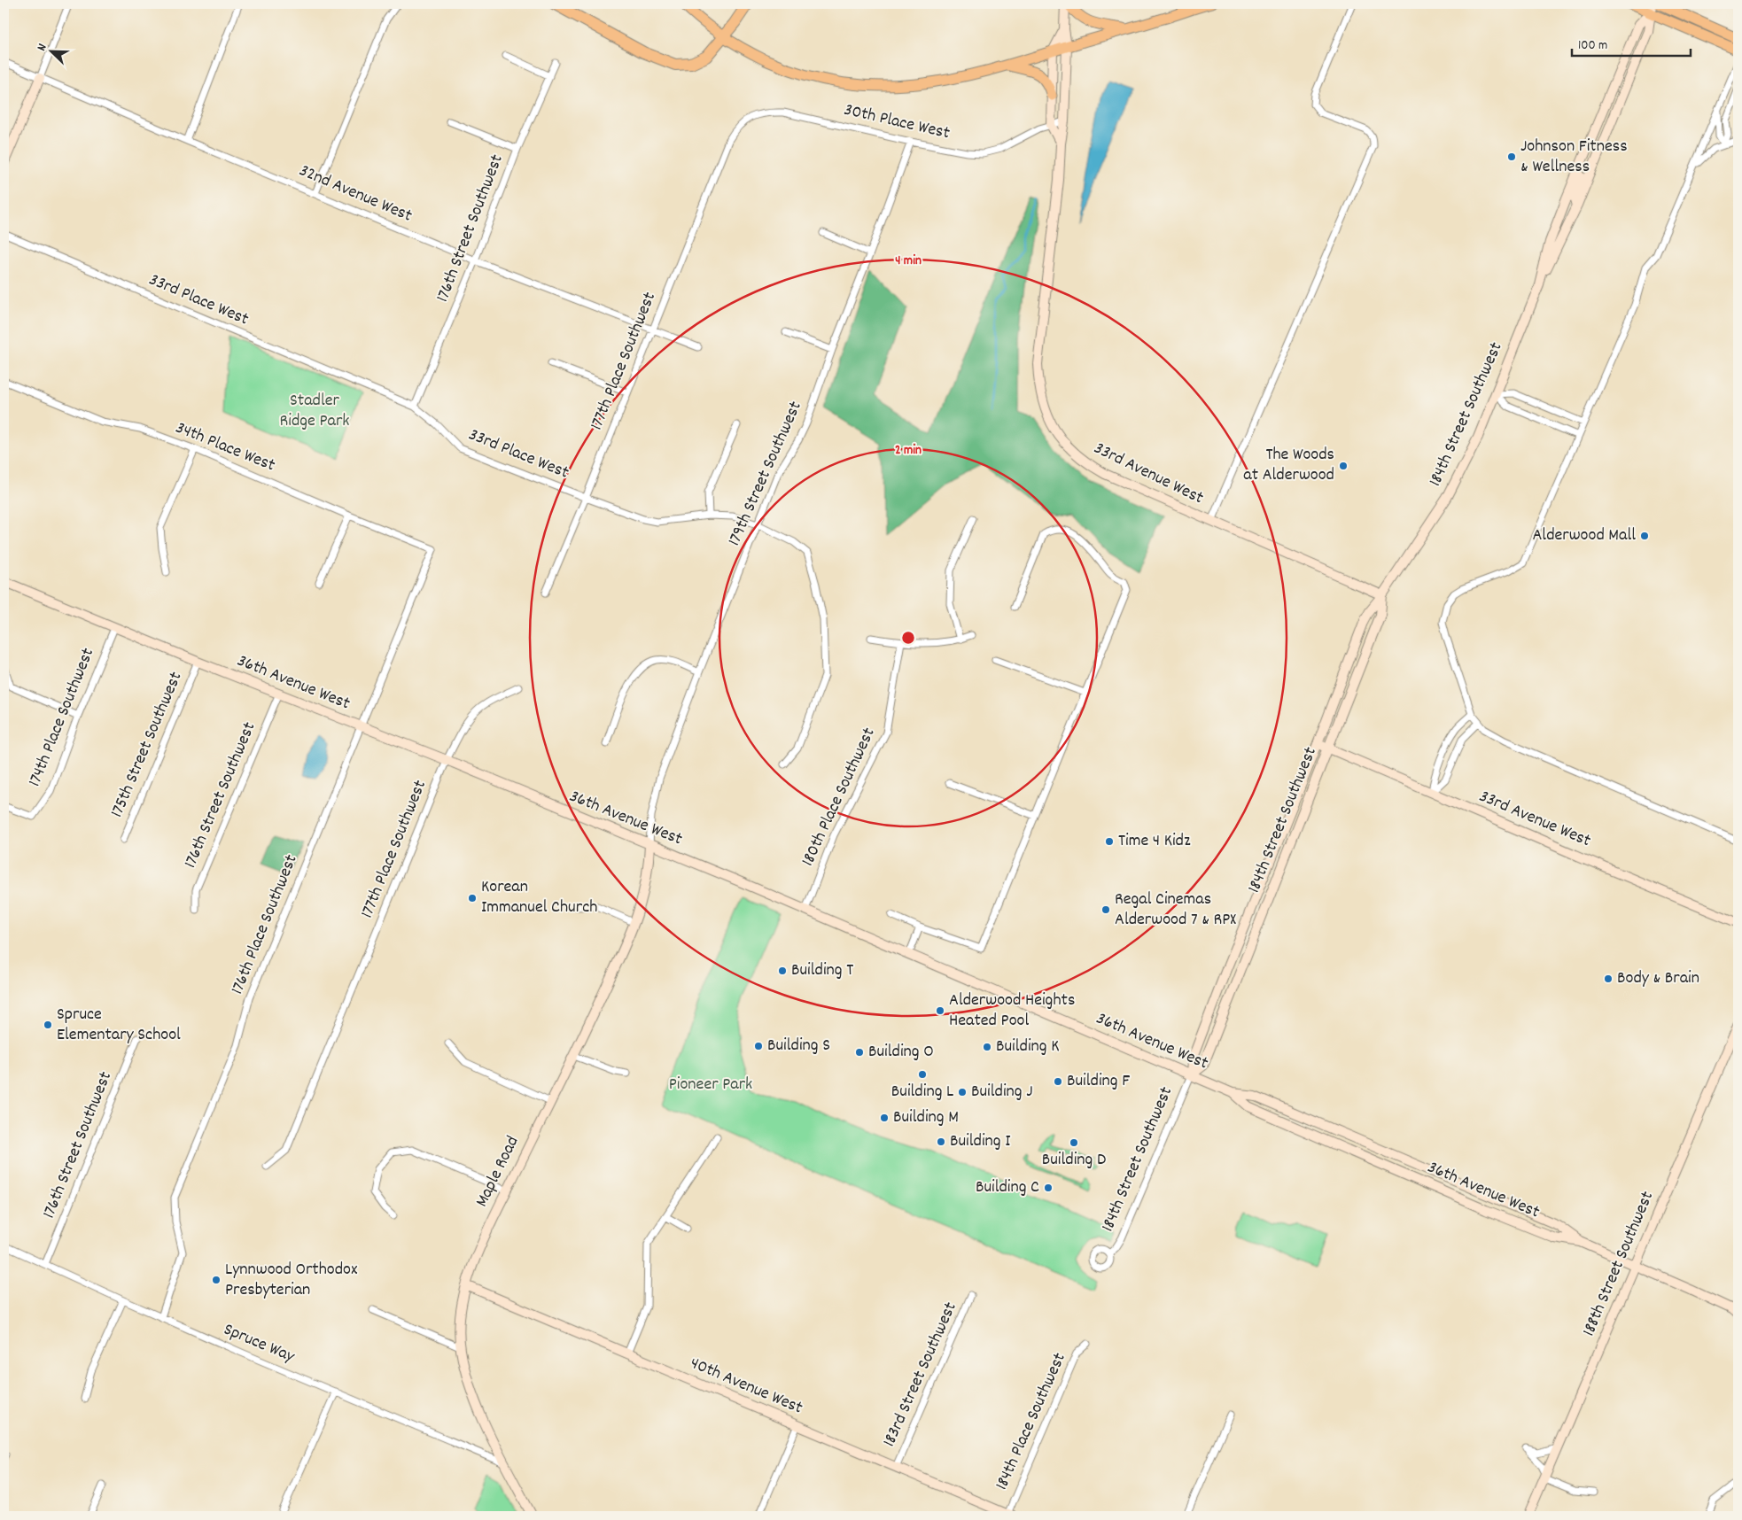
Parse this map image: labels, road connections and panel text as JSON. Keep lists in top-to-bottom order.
{
  "streets": {
    "main road": [
      "184th Street Southwest",
      "33rd Avenue West",
      "36th Avenue West",
      "Maple Road",
      "188th Street Southwest",
      "40th Avenue West"
    ],
    "street": [
      "30th Place West",
      "32nd Avenue West",
      "176th Street Southwest",
      "33rd Place West",
      "177th Place Southwest",
      "34th Place West",
      "179th Street Southwest",
      "174th Place Southwest",
      "175th Street Southwest",
      "180th Place Southwest",
      "176th Place Southwest",
      "Spruce Way",
      "183rd Street Southwest",
      "184th Place Southwest"
    ]
  },
  "crossings": [
    ["30th Place West", "177th Place Southwest"],
    ["30th Place West", "179th Street Southwest"],
    ["30th Place West", "33rd Avenue West"],
    ["32nd Avenue West", "176th Street Southwest"],
    ["32nd Avenue West", "177th Place Southwest"],
    ["176th Street Southwest", "33rd Place West"],
    ["176th Street Southwest", "36th Avenue West"],
    ["176th Street Southwest", "Spruce Way"],
    ["33rd Place West", "177th Place Southwest"],
    ["33rd Place West", "179th Street Southwest"],
    ["177th Place Southwest", "36th Avenue West"],
    ["184th Street Southwest", "33rd Avenue West"],
    ["184th Street Southwest", "36th Avenue West"],
    ["34th Place West", "176th Place Southwest"],
    ["179th Street Southwest", "36th Avenue West"],
    ["179th Street Southwest", "Maple Road"],
    ["36th Avenue West", "174th Place Southwest"],
    ["36th Avenue West", "175th Street Southwest"],
    ["36th Avenue West", "180th Place Southwest"],
    ["36th Avenue West", "176th Place Southwest"],
    ["36th Avenue West", "Maple Road"],
    ["36th Avenue West", "188th Street Southwest"],
    ["176th Place Southwest", "Spruce Way"],
    ["Maple Road", "Spruce Way"],
    ["Maple Road", "40th Avenue West"],
    ["183rd Street Southwest", "40th Avenue West"],
    ["40th Avenue West", "184th Place Southwest"]
  ],
  "parks": ["Stadler Ridge Park", "Pioneer Park"],
  "places": [
    "Johnson Fitness & Wellness",
    "The Woods at Alderwood",
    "Alderwood Mall",
    "Time 4 Kidz",
    "Korean Immanuel Church",
    "Regal Cinemas Alderwood 7 & RPX",
    "Building T",
    "Body & Brain",
    "Alderwood Heights Heated Pool",
    "Spruce Elementary School",
    "Building S",
    "Building K",
    "Building O",
    "Building L",
    "Building F",
    "Building J",
    "Building M",
    "Building I",
    "Building D",
    "Building C",
    "Lynnwood Orthodox Presbyterian"
  ],
  "scale_bar": "100 m",
  "north": "top left",
  "rings": ["4 min", "2 min"]
}
